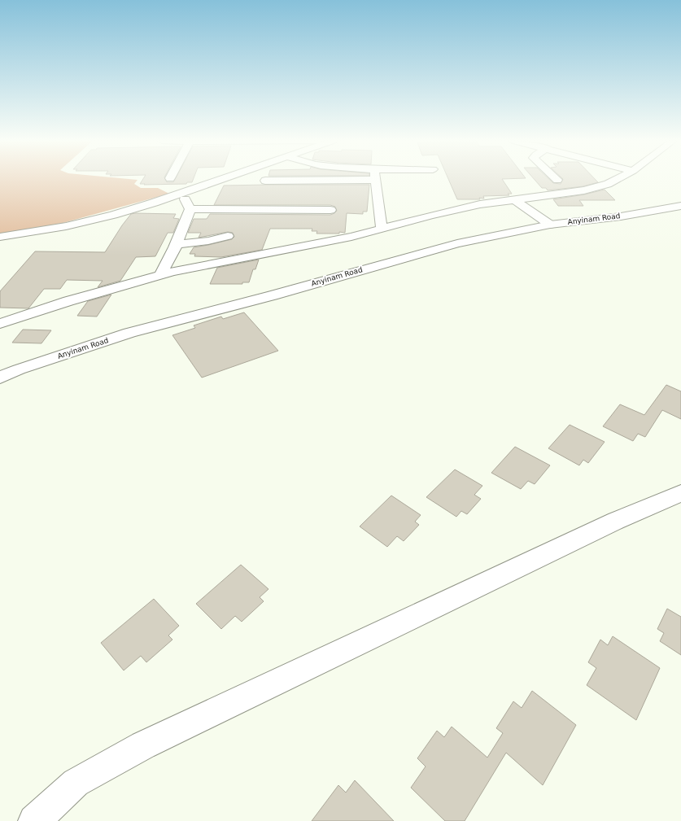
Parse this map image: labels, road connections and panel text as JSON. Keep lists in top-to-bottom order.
{
  "streets": {
    "street": ["Anyinam Road"]
  }
}
